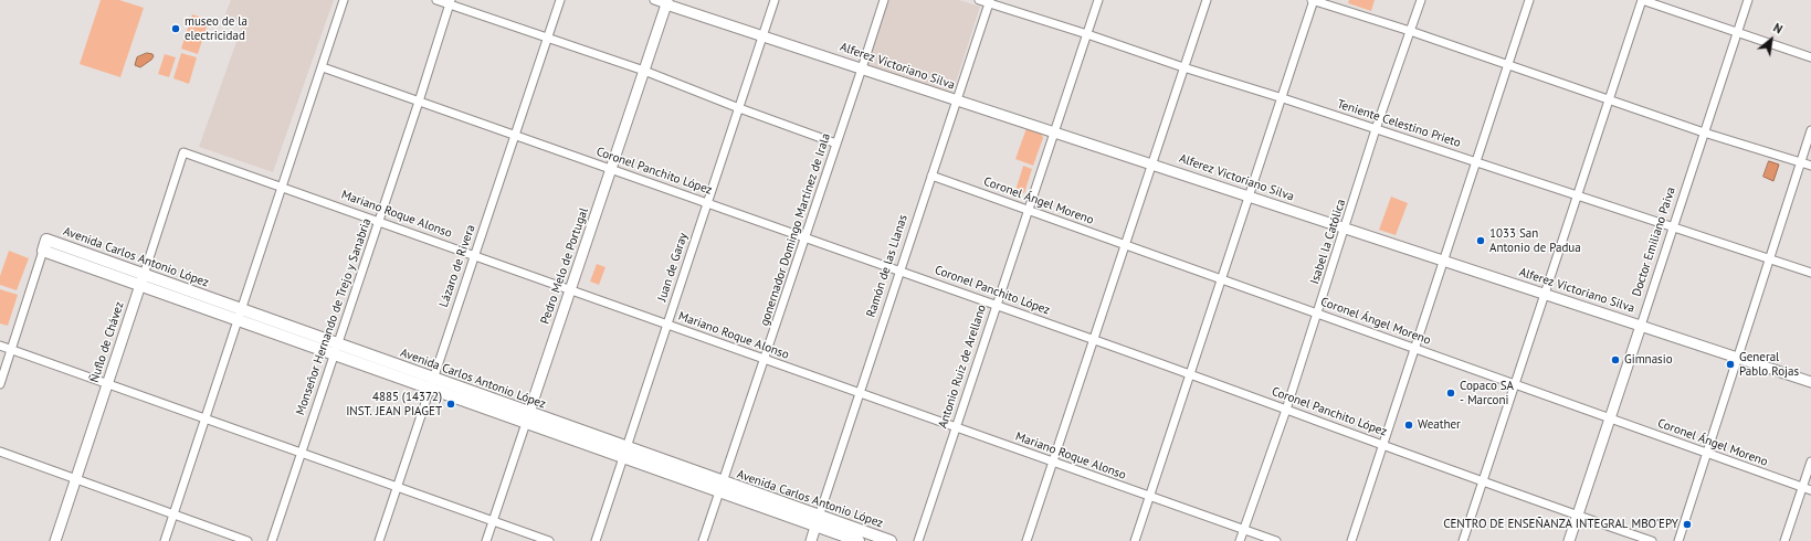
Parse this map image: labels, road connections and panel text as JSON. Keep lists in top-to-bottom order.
{
  "streets": {
    "main road": ["Avenida Carlos Antonio López"],
    "street": [
      "Alferez Victoriano Silva",
      "Teniente Celestino Prieto",
      "Coronel Panchito López",
      "Coronel Ángel Moreno",
      "Mariano Roque Alonso",
      "gonernador Domingo Martínez de Irala",
      "Isabel la Católica",
      "Doctor Emiliano Paiva",
      "Lázaro de Rivera",
      "Pedro Melo de Portugal",
      "Ramón de las Llanas",
      "Juan de Garay",
      "Monseñor Hernando de Trejo y Sanabria",
      "Ñuflo de Chávez",
      "Antonio Ruiz de Arellano"
    ]
  },
  "crossings": [
    ["Alferez Victoriano Silva", "gonernador Domingo Martínez de Irala"],
    ["Alferez Victoriano Silva", "Isabel la Católica"],
    ["Alferez Victoriano Silva", "Doctor Emiliano Paiva"],
    ["Alferez Victoriano Silva", "Pedro Melo de Portugal"],
    ["Alferez Victoriano Silva", "Ramón de las Llanas"],
    ["Alferez Victoriano Silva", "Juan de Garay"],
    ["Alferez Victoriano Silva", "Antonio Ruiz de Arellano"],
    ["Teniente Celestino Prieto", "Isabel la Católica"],
    ["Teniente Celestino Prieto", "Doctor Emiliano Paiva"],
    ["Teniente Celestino Prieto", "Ramón de las Llanas"],
    ["Teniente Celestino Prieto", "Antonio Ruiz de Arellano"],
    ["Coronel Panchito López", "gonernador Domingo Martínez de Irala"],
    ["Coronel Panchito López", "Isabel la Católica"],
    ["Coronel Panchito López", "Doctor Emiliano Paiva"],
    ["Coronel Panchito López", "Lázaro de Rivera"],
    ["Coronel Panchito López", "Pedro Melo de Portugal"],
    ["Coronel Panchito López", "Ramón de las Llanas"],
    ["Coronel Panchito López", "Juan de Garay"],
    ["Coronel Panchito López", "Monseñor Hernando de Trejo y Sanabria"],
    ["Coronel Panchito López", "Antonio Ruiz de Arellano"],
    ["Coronel Ángel Moreno", "Isabel la Católica"],
    ["Coronel Ángel Moreno", "Doctor Emiliano Paiva"],
    ["Coronel Ángel Moreno", "Ramón de las Llanas"],
    ["Coronel Ángel Moreno", "Antonio Ruiz de Arellano"],
    ["Mariano Roque Alonso", "gonernador Domingo Martínez de Irala"],
    ["Mariano Roque Alonso", "Isabel la Católica"],
    ["Mariano Roque Alonso", "Lázaro de Rivera"],
    ["Mariano Roque Alonso", "Pedro Melo de Portugal"],
    ["Mariano Roque Alonso", "Ramón de las Llanas"],
    ["Mariano Roque Alonso", "Juan de Garay"],
    ["Mariano Roque Alonso", "Monseñor Hernando de Trejo y Sanabria"],
    ["Mariano Roque Alonso", "Ñuflo de Chávez"],
    ["Mariano Roque Alonso", "Antonio Ruiz de Arellano"],
    ["gonernador Domingo Martínez de Irala", "Avenida Carlos Antonio López"],
    ["Avenida Carlos Antonio López", "Lázaro de Rivera"],
    ["Avenida Carlos Antonio López", "Pedro Melo de Portugal"],
    ["Avenida Carlos Antonio López", "Ramón de las Llanas"],
    ["Avenida Carlos Antonio López", "Juan de Garay"],
    ["Avenida Carlos Antonio López", "Monseñor Hernando de Trejo y Sanabria"],
    ["Avenida Carlos Antonio López", "Ñuflo de Chávez"]
  ],
  "places": [
    "museo de la electricidad",
    "1033 San Antonio de Padua",
    "Gimnasio",
    "General Pablo Rojas",
    "Copaco SA - Marconi",
    "4885 (14372) INST. JEAN PIAGET",
    "Weather",
    "CENTRO DE ENSEÑANZA INTEGRAL MBO'EPY"
  ],
  "north": "top right"
}
